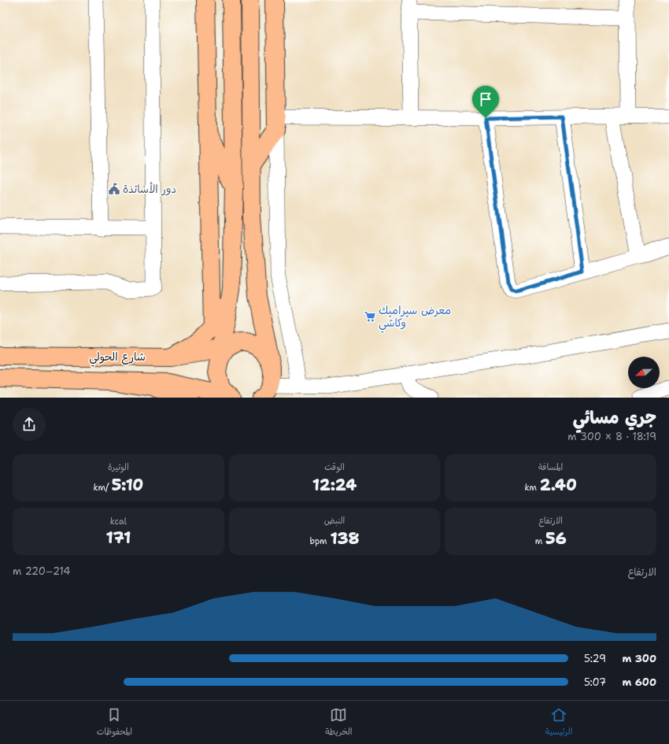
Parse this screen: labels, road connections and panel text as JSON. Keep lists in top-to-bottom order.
{
  "streets": {
    "main road": ["شارع الحولي"]
  },
  "places": {
    "public building": ["دور الأساتذة"],
    "supermarket": ["معرض سيراميك وكاشي"]
  },
  "north": "left",
  "page": {
    "heading": ["جري مسائي", "18:19 · 8 × 300 m"],
    "stats": [
      ["المسافة", "2.40 km"],
      ["الوقت", "12:24"],
      ["الوتيرة", "5:10 /km"],
      ["الارتفاع", "56 m"],
      ["النبض", "138 bpm"],
      ["kcal", "171"]
    ],
    "chart": ["الارتفاع", "214–220 m"],
    "list": [
      {
        "name": "300 m",
        "note": "5:29"
      },
      {
        "name": "600 m",
        "note": "5:07"
      }
    ],
    "tabs": ["الرئيسية", "الخريطة", "المحفوظات"]
  }
}
